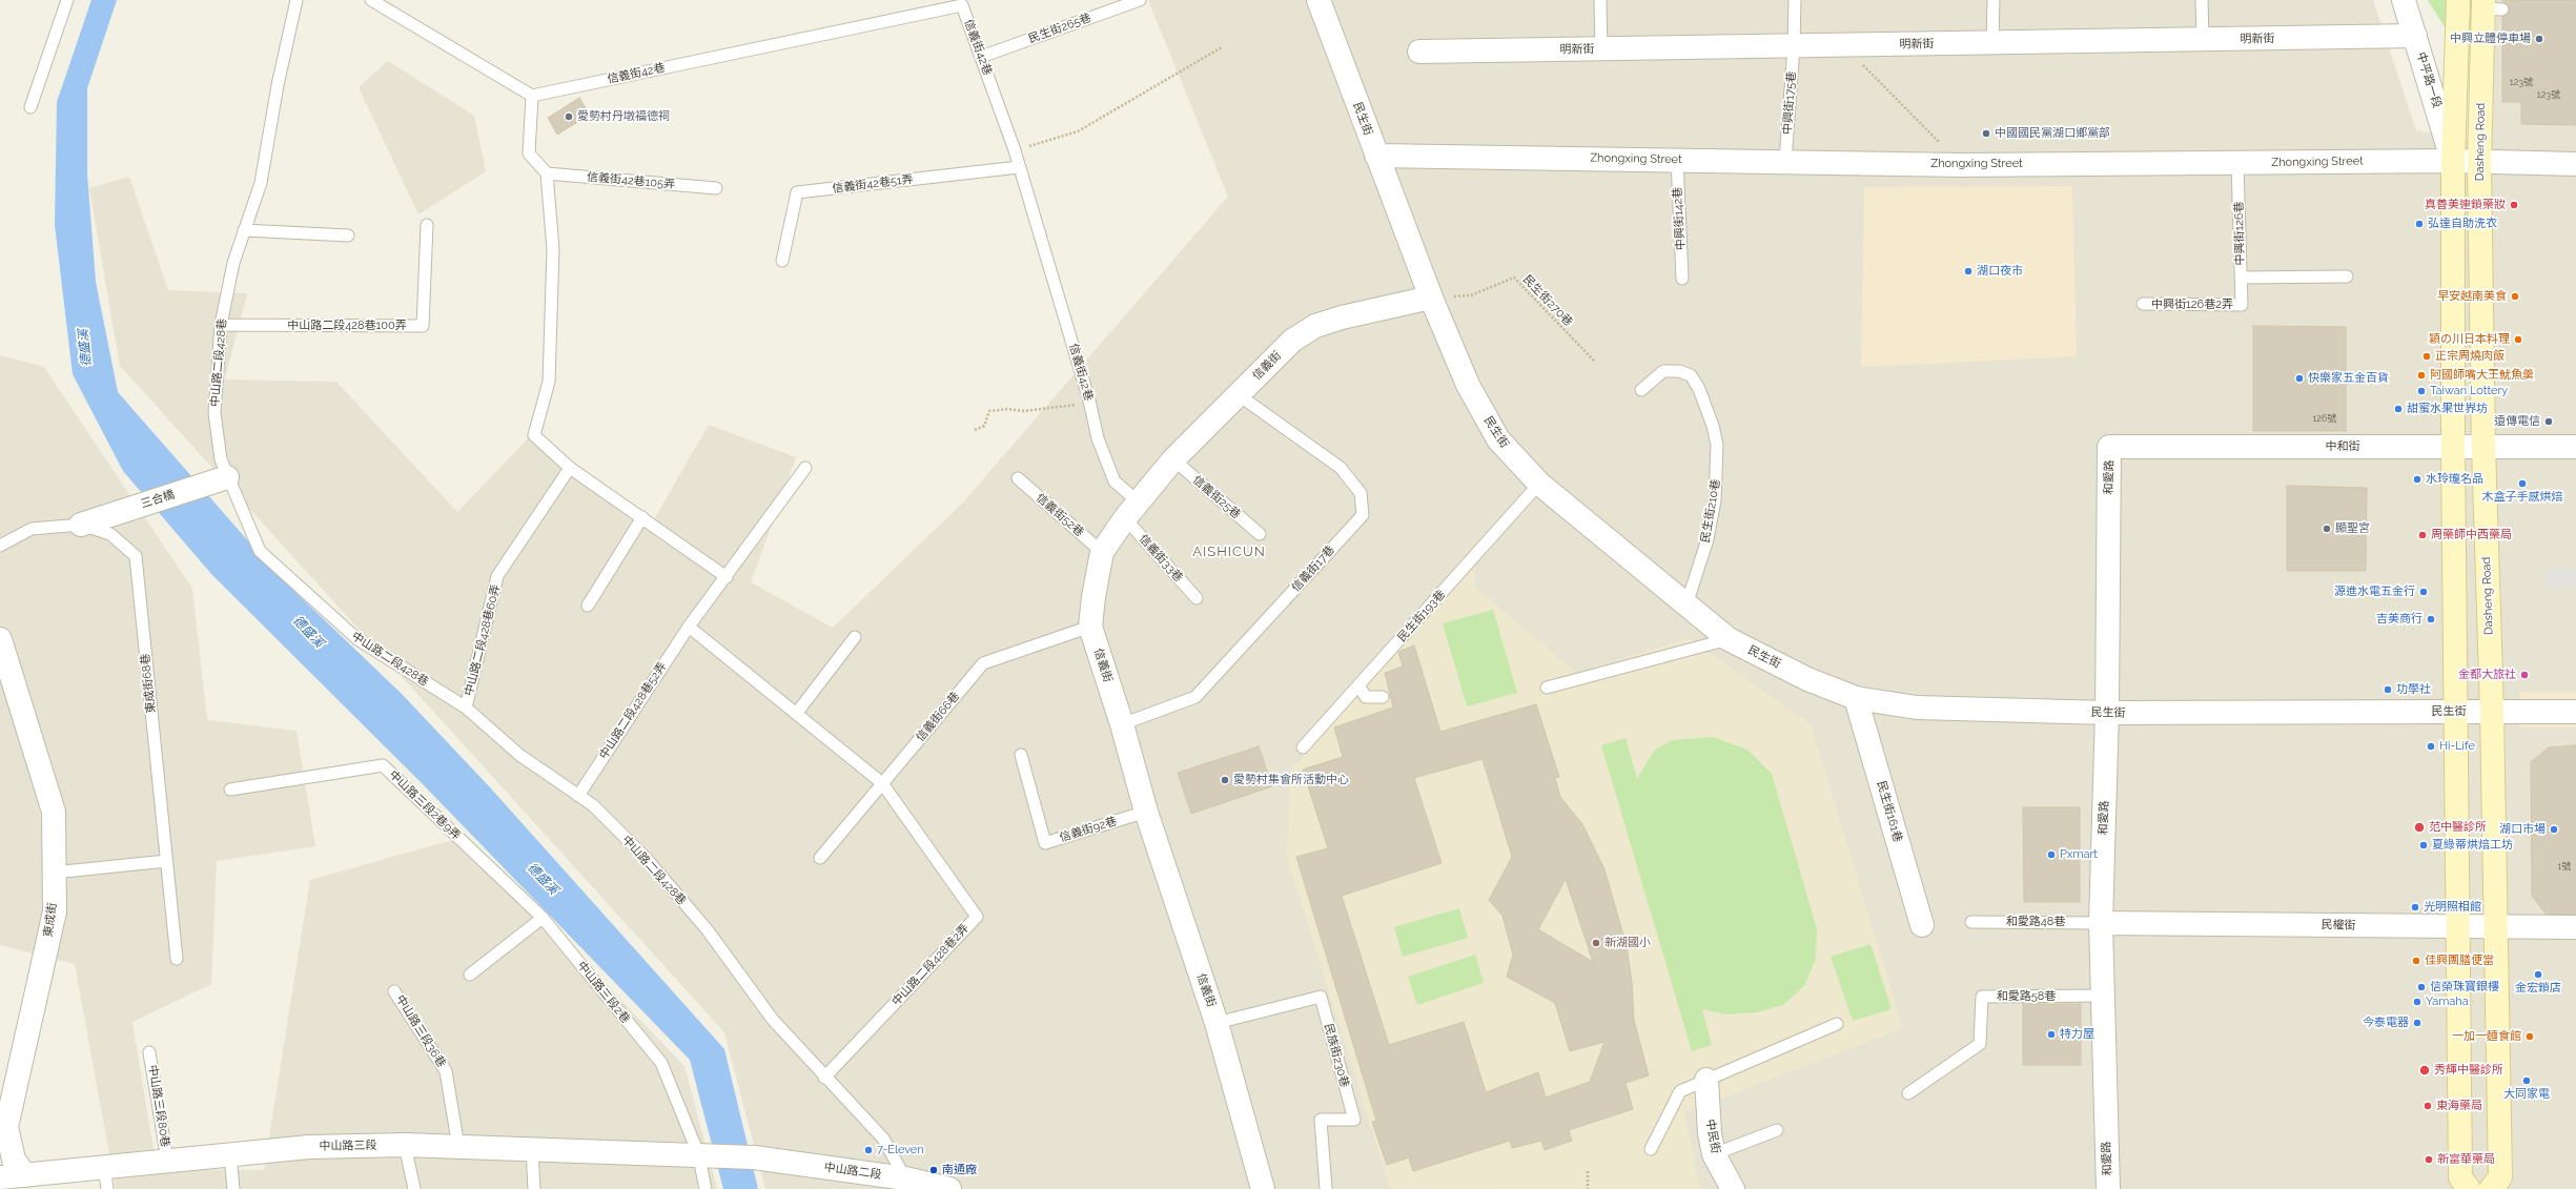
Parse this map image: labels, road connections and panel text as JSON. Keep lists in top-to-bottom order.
{
  "streets": {
    "main road": ["Dasheng Road"],
    "street": [
      "明新街",
      "中平路一段",
      "民生街",
      "Zhongxing Street",
      "信義街",
      "中和街",
      "和愛路",
      "三合橋",
      "民生街161巷",
      "東成街",
      "民權街",
      "中民街",
      "中山路三段",
      "中山路二段"
    ],
    "lane": [
      "民生街265巷",
      "信義街42巷",
      "中興街175巷",
      "信義街42巷105弄",
      "信義街42巷51弄",
      "中興街142巷",
      "中興街126巷",
      "中興街126巷2弄",
      "中山路二段428巷100弄",
      "中山路二段428巷",
      "信義街25巷",
      "民生街210巷",
      "信義街52巷",
      "信義街33巷",
      "信義街17巷",
      "民生街193巷",
      "中山路二段428巷60弄",
      "東成街68巷",
      "中山路二段428巷52弄",
      "信義街66巷",
      "中山路三段2巷9弄",
      "信義街92巷",
      "和愛路48巷",
      "中山路二段428巷2弄",
      "中山路三段2巷",
      "和愛路58巷",
      "中山路三段36巷",
      "民族街230巷",
      "中山路三段80巷"
    ],
    "path": ["民生街270巷"]
  },
  "crossings": [
    ["民生街265巷", "信義街42巷"],
    ["明新街", "中平路一段"],
    ["明新街", "中興街175巷"],
    ["信義街42巷", "信義街42巷51弄"],
    ["信義街42巷", "信義街"],
    ["信義街42巷", "信義街33巷"],
    ["中平路一段", "Zhongxing Street"],
    ["中興街175巷", "Zhongxing Street"],
    ["民生街", "Dasheng Road"],
    ["民生街", "Zhongxing Street"],
    ["民生街", "民生街270巷"],
    ["民生街", "信義街"],
    ["民生街", "和愛路"],
    ["民生街", "民生街210巷"],
    ["民生街", "民生街193巷"],
    ["民生街", "民生街161巷"],
    ["Dasheng Road", "Zhongxing Street"],
    ["Dasheng Road", "中和街"],
    ["Dasheng Road", "民權街"],
    ["Zhongxing Street", "中興街142巷"],
    ["Zhongxing Street", "中興街126巷"],
    ["中興街126巷", "中興街126巷2弄"],
    ["民生街270巷", "信義街"],
    ["中山路二段428巷100弄", "中山路二段428巷"],
    ["中山路二段428巷", "三合橋"],
    ["中山路二段428巷", "中山路二段428巷60弄"],
    ["中山路二段428巷", "中山路二段428巷52弄"],
    ["中山路二段428巷", "中山路二段428巷2弄"],
    ["中山路二段428巷", "中山路二段"],
    ["信義街", "信義街25巷"],
    ["信義街", "信義街52巷"],
    ["信義街", "信義街33巷"],
    ["信義街", "信義街17巷"],
    ["信義街", "信義街66巷"],
    ["信義街", "信義街92巷"],
    ["信義街", "民族街230巷"],
    ["中和街", "和愛路"],
    ["和愛路", "和愛路48巷"],
    ["和愛路", "民權街"],
    ["和愛路", "和愛路58巷"],
    ["三合橋", "東成街68巷"],
    ["信義街66巷", "中山路二段428巷2弄"],
    ["中山路三段2巷9弄", "中山路三段2巷"],
    ["東成街", "中山路三段"],
    ["和愛路48巷", "民權街"],
    ["中山路三段2巷", "中山路三段"],
    ["中山路三段2巷", "中山路二段"],
    ["中山路三段36巷", "中山路三段"],
    ["中山路三段80巷", "中山路三段"],
    ["中山路三段", "中山路二段"]
  ],
  "districts": ["AISHICUN"],
  "water": ["德盛溪"],
  "places": [
    "中興立體停車場",
    "愛勢村丹墩福德祠",
    "中國國民黨湖口鄉黨部",
    "真善美連鎖藥妝",
    "弘達自助洗衣",
    "湖口夜市",
    "早安越南美食",
    "穎の川日本料理",
    "正宗周燒肉飯",
    "阿國師嘴大王魷魚羹",
    "快樂家五金百貨",
    "Taiwan Lottery",
    "甜蜜水果世界坊",
    "遠傳電信",
    "水玲瓏名品",
    "木盒子手感烘焙",
    "顯聖宮",
    "周藥師中西藥局",
    "源進水電五金行",
    "吉美商行",
    "金都大旅社",
    "功學社",
    "Hi-Life",
    "愛勢村集會所活動中心",
    "范中醫診所",
    "湖口市場",
    "夏綠蒂烘焙工坊",
    "Pxmart",
    "光明照相館",
    "新湖國小",
    "佳興團膳便當",
    "金宏鎖店",
    "信榮珠寶銀樓",
    "Yamaha",
    "今泰電器",
    "特力屋",
    "一加一麵食館",
    "秀輝中醫診所",
    "大同家電",
    "東海藥局",
    "7-Eleven",
    "新富華藥局",
    "南通廠"
  ],
  "house_numbers": [
    "123號",
    "123號",
    "126號",
    "1號"
  ]
}
